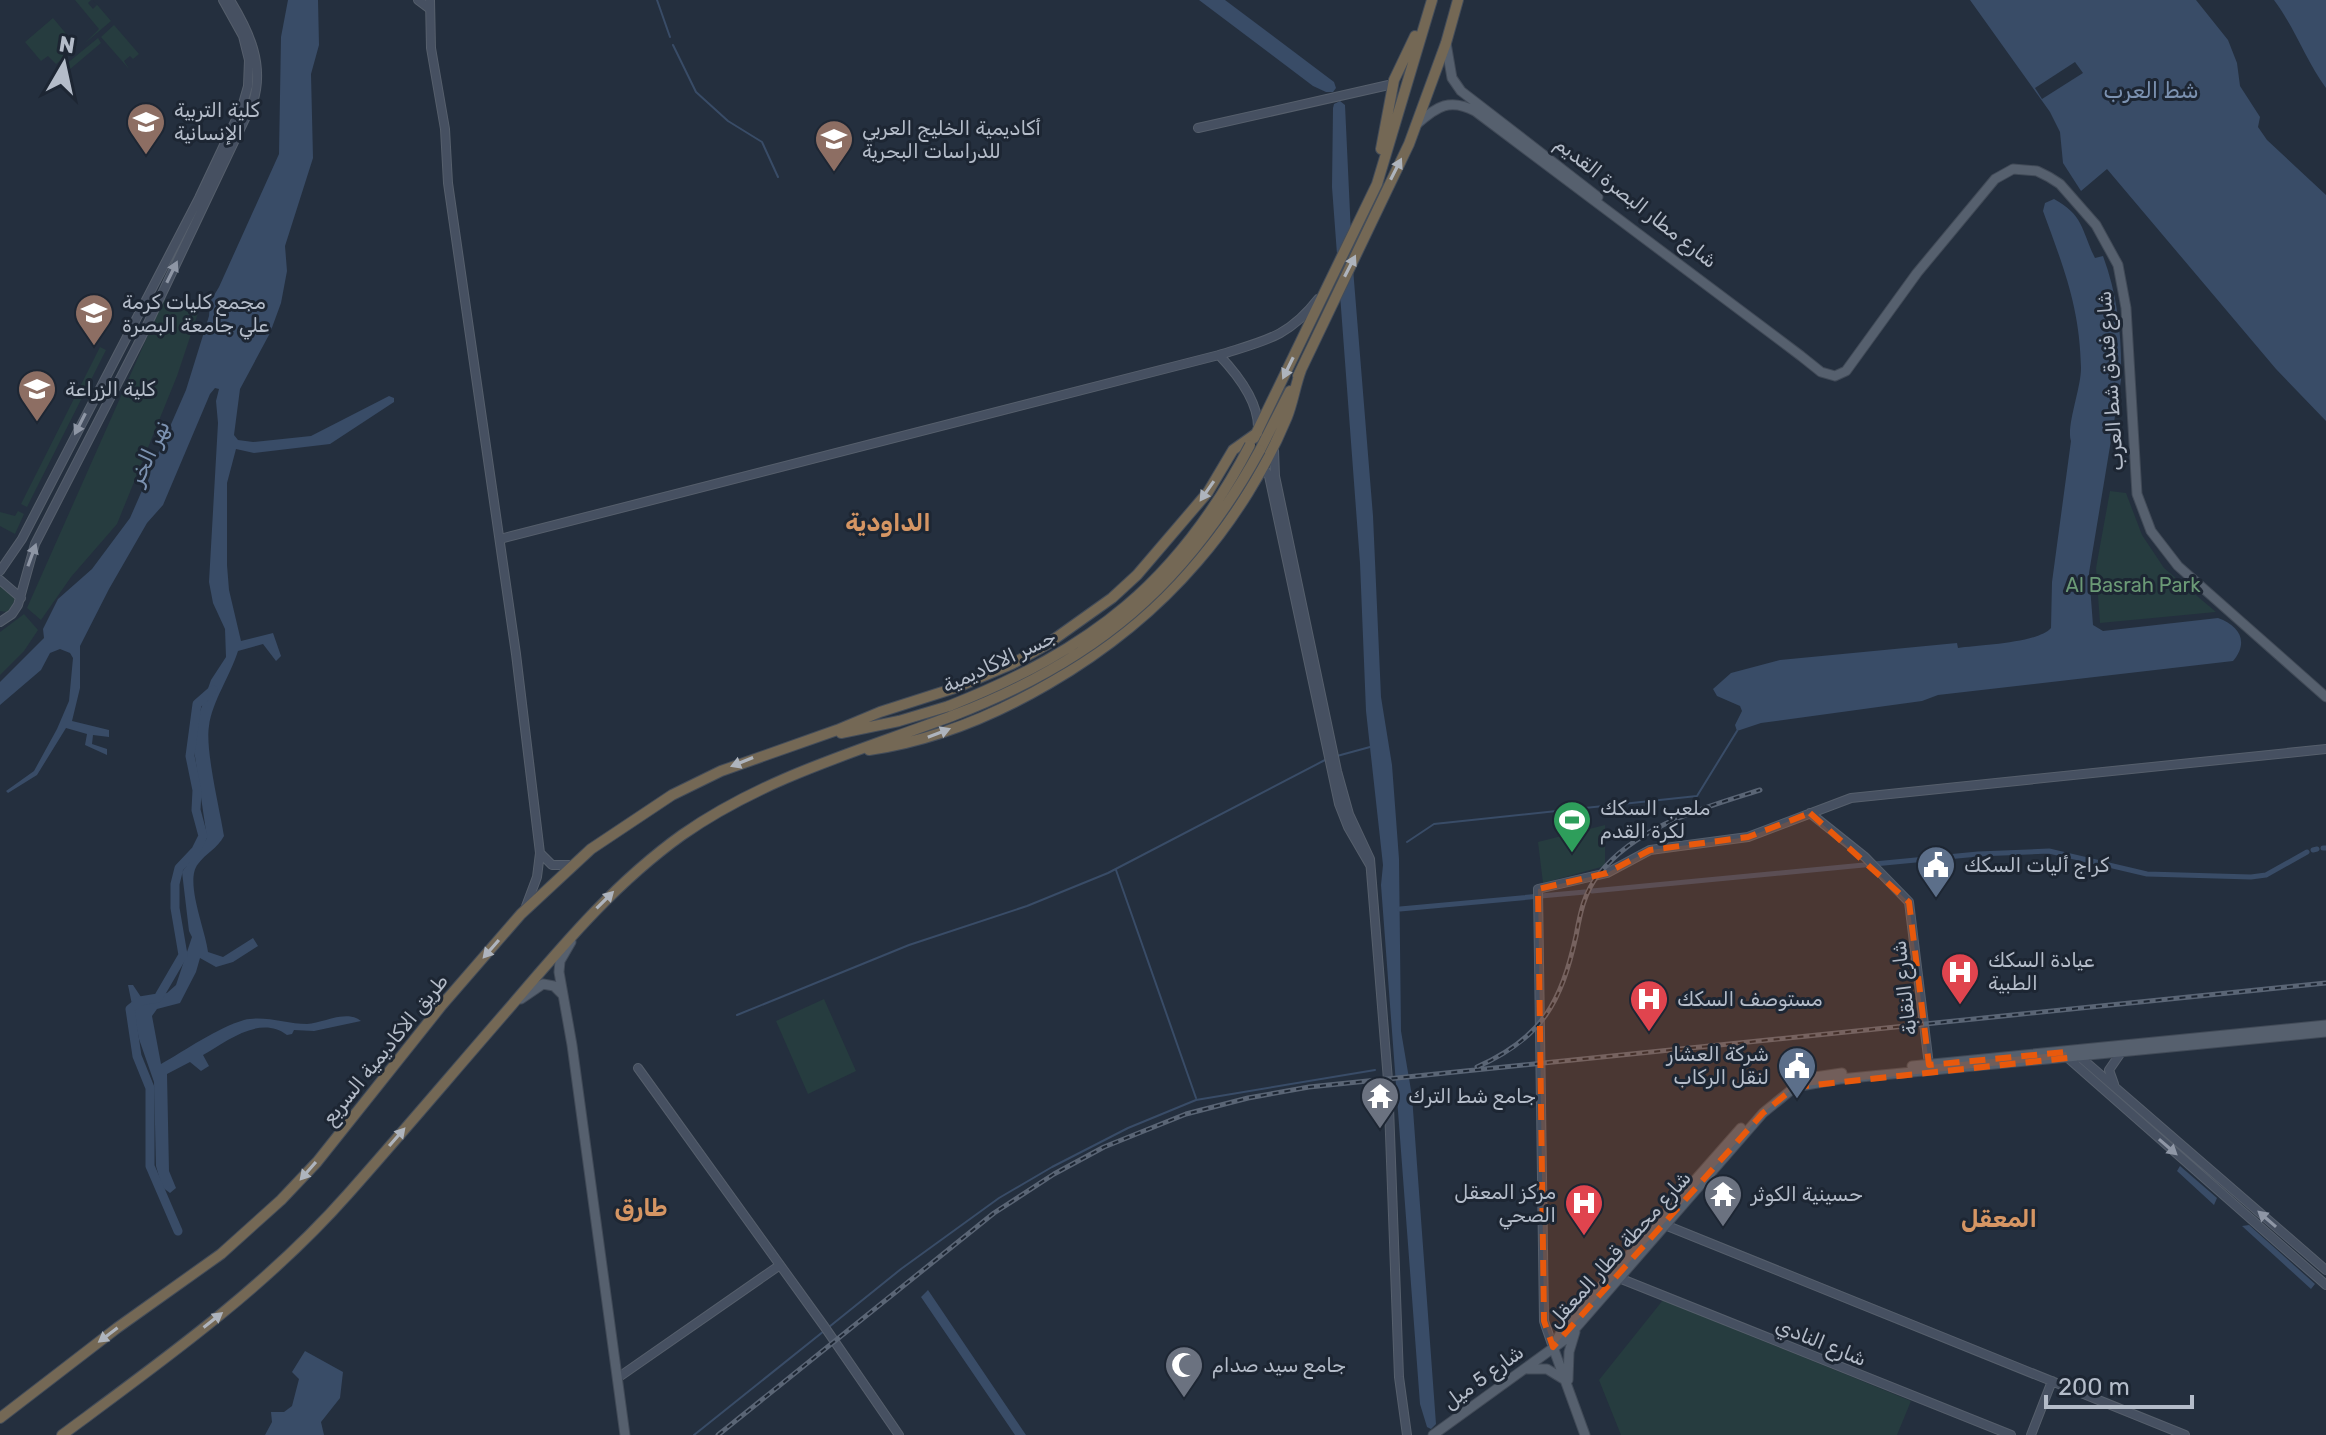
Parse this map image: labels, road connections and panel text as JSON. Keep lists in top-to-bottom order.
{
  "streets": {
    "highway": ["جسر الاكاديمية", "طريق الاكاديمية السريع"],
    "main road": [
      "شارع مطار البصرة القديم",
      "شارع فندق شط العرب",
      "شارع محطة قطار المعقل",
      "شارع 5 ميل"
    ],
    "street": ["شارع النقابة", "شارع النادي"]
  },
  "crossings": [
    ["شارع مطار البصرة القديم", "شارع فندق شط العرب"],
    ["جسر الاكاديمية", "طريق الاكاديمية السريع"],
    ["شارع النقابة", "شارع محطة قطار المعقل"],
    ["شارع محطة قطار المعقل", "شارع النادي"],
    ["شارع محطة قطار المعقل", "شارع 5 ميل"]
  ],
  "districts": ["الداودية", "طارق", "المعقل"],
  "water": ["شط العرب", "نهر الخر"],
  "parks": ["Al Basrah Park"],
  "places": {
    "school or university": [
      "كلية التربية الإنسانية",
      "أكاديمية الخليج العربي للدراسات البحرية",
      "مجمع كليات كرمة علي جامعة البصرة",
      "كلية الزراعة"
    ],
    "sports": ["ملعب السكك لكرة القدم"],
    "public building": ["كراج أليات السكك", "شركة العشار لنقل الركاب"],
    "hospital": ["عيادة السكك الطبية", "مستوصف السكك", "مركز المعقل الصحي"],
    "temple": ["جامع شط الترك", "حسينية الكوثر"],
    "mosque": ["جامع سيد صدام"]
  },
  "scale_bar": "200 m",
  "north": "top"
}
